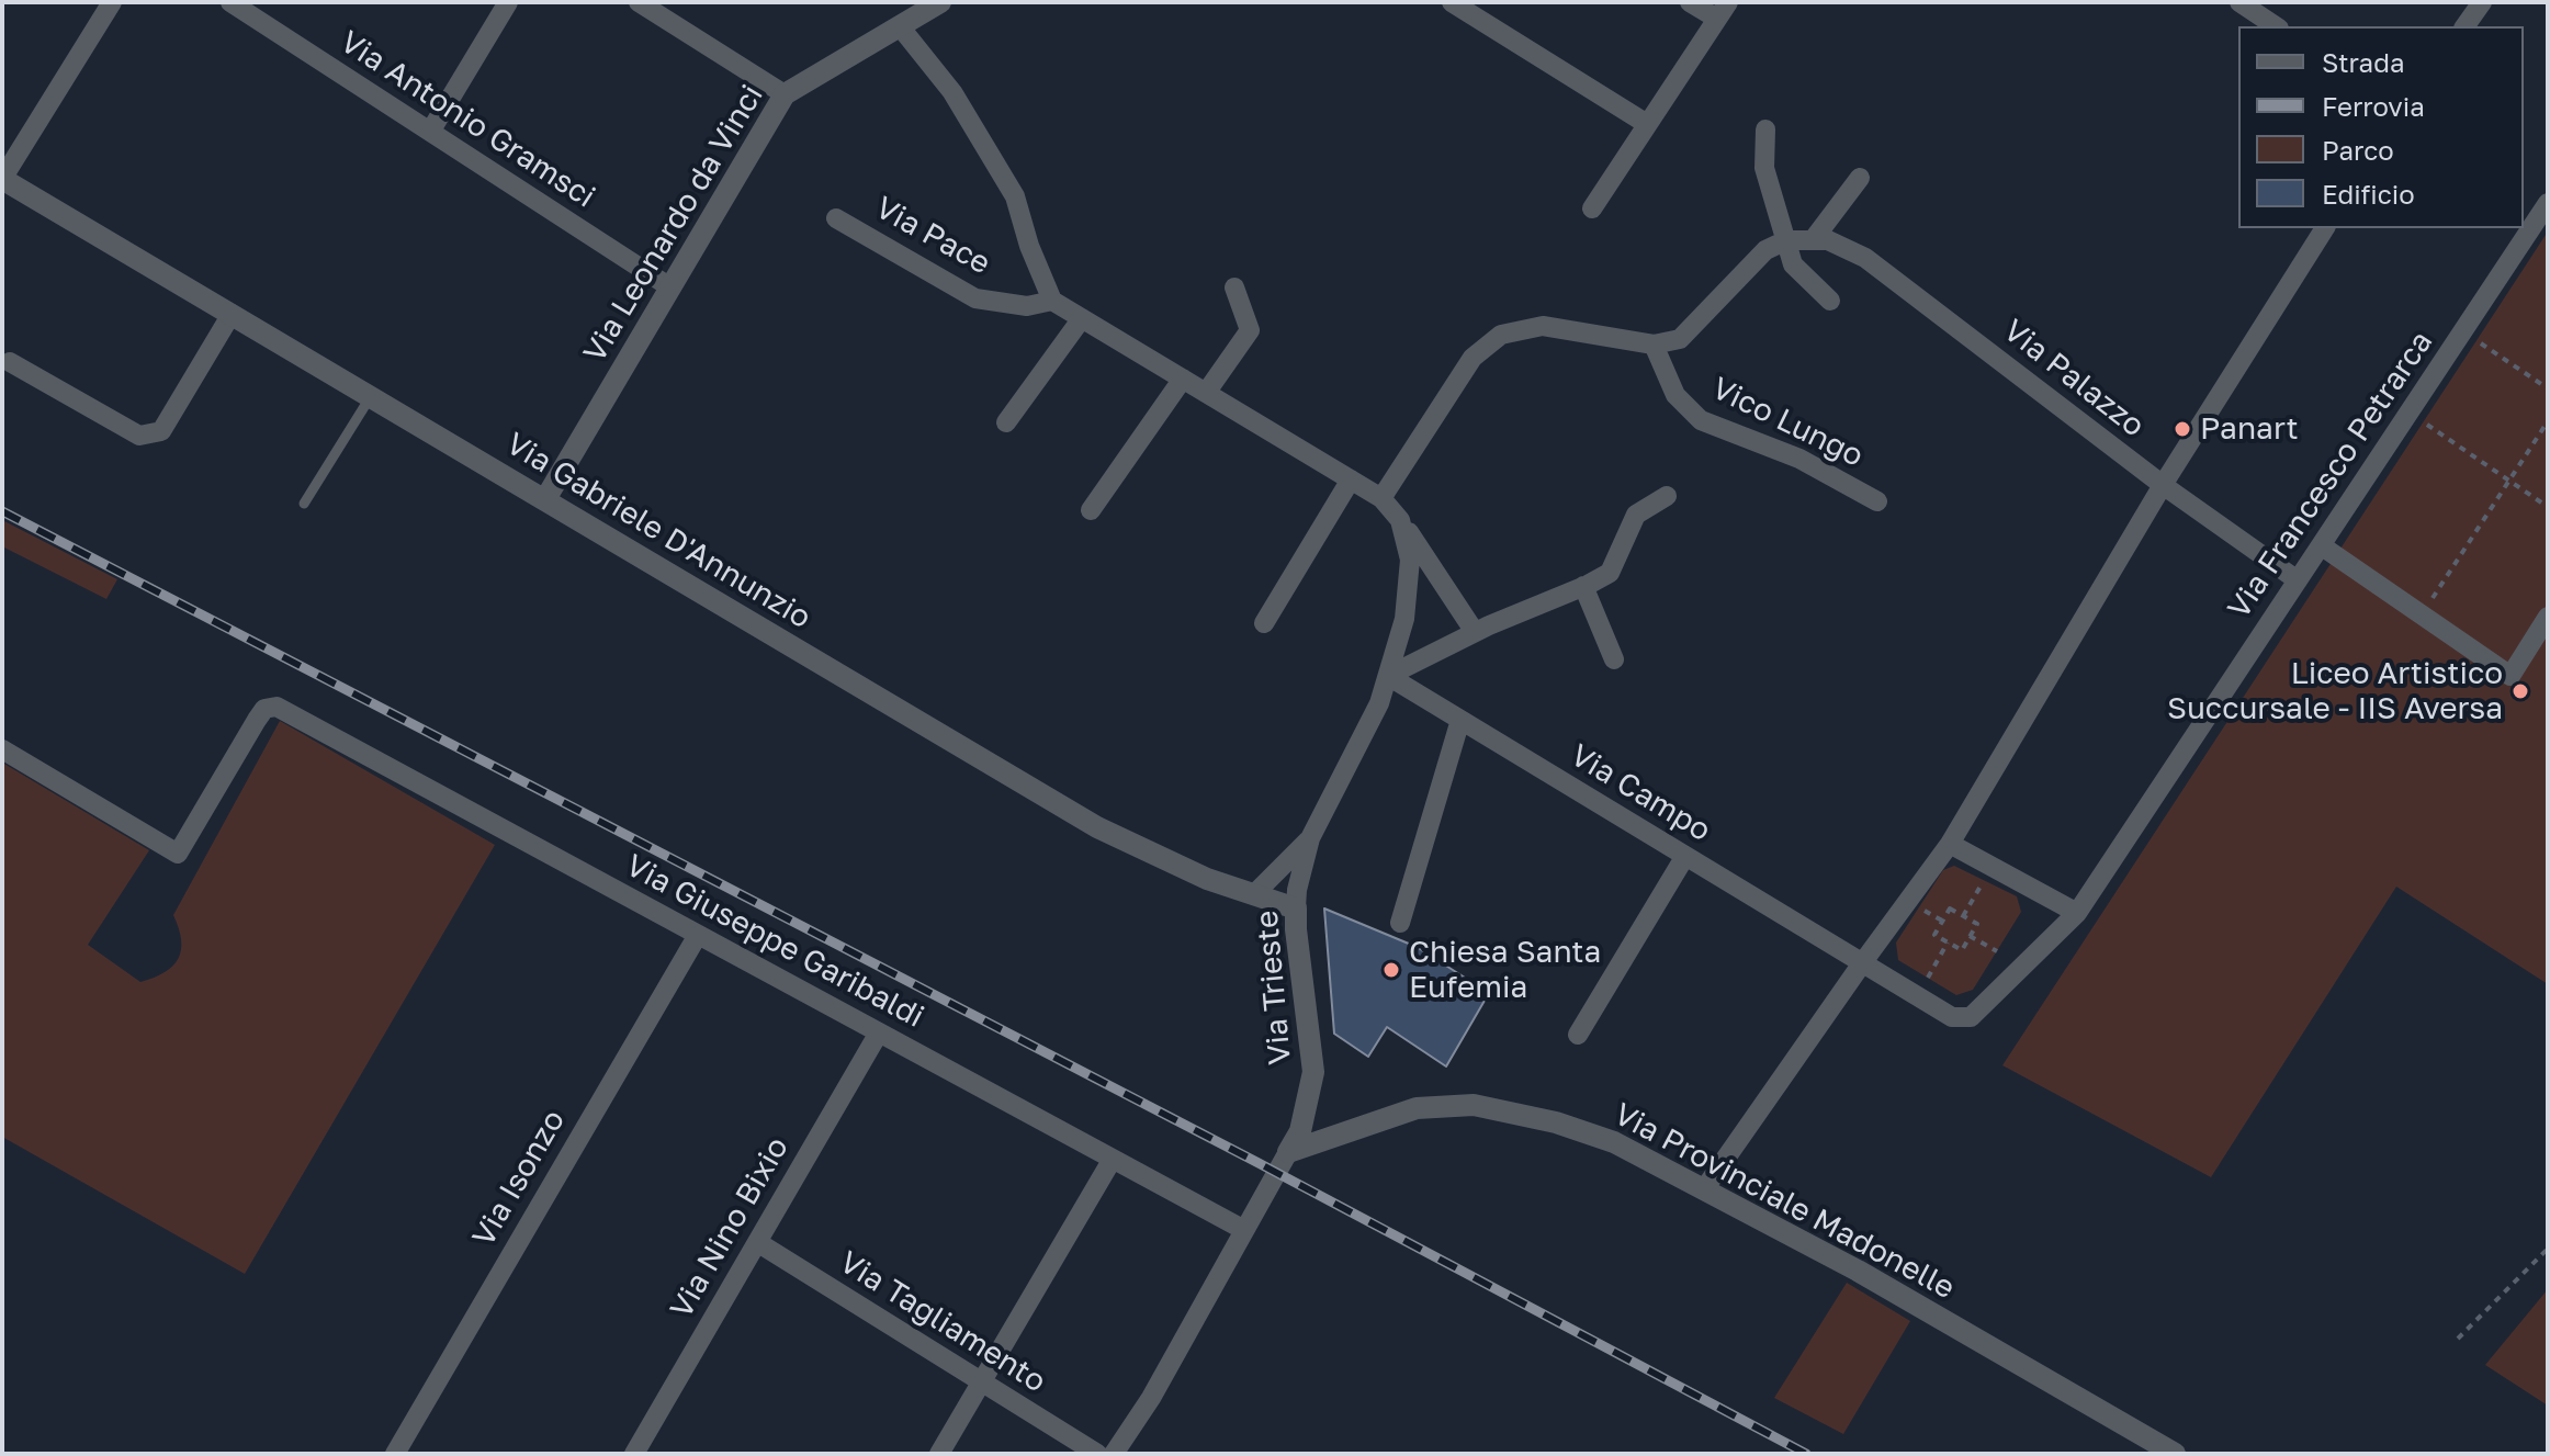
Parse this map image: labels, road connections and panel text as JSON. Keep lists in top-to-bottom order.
{
  "streets": {
    "street": [
      "Via Antonio Gramsci",
      "Via Leonardo da Vinci",
      "Via Pace",
      "Via Palazzo",
      "Vico Lungo",
      "Via Francesco Petrarca",
      "Via Gabriele D'Annunzio",
      "Via Campo",
      "Via Giuseppe Garibaldi",
      "Via Trieste",
      "Via Isonzo",
      "Via Provinciale Madonelle",
      "Via Nino Bixio",
      "Via Tagliamento"
    ]
  },
  "crossings": [
    ["Via Antonio Gramsci", "Via Leonardo da Vinci"],
    ["Via Leonardo da Vinci", "Via Gabriele D'Annunzio"],
    ["Via Palazzo", "Via Francesco Petrarca"],
    ["Via Francesco Petrarca", "Via Campo"],
    ["Via Gabriele D'Annunzio", "Via Trieste"],
    ["Via Campo", "Via Trieste"],
    ["Via Giuseppe Garibaldi", "Via Isonzo"],
    ["Via Giuseppe Garibaldi", "Via Nino Bixio"],
    ["Via Trieste", "Via Provinciale Madonelle"],
    ["Via Nino Bixio", "Via Tagliamento"]
  ],
  "places": ["Panart", "Liceo Artistico Succursale - IIS Aversa", "Chiesa Santa Eufemia"],
  "legend": [
    "Strada",
    "Ferrovia",
    "Parco",
    "Edificio"
  ]
}
